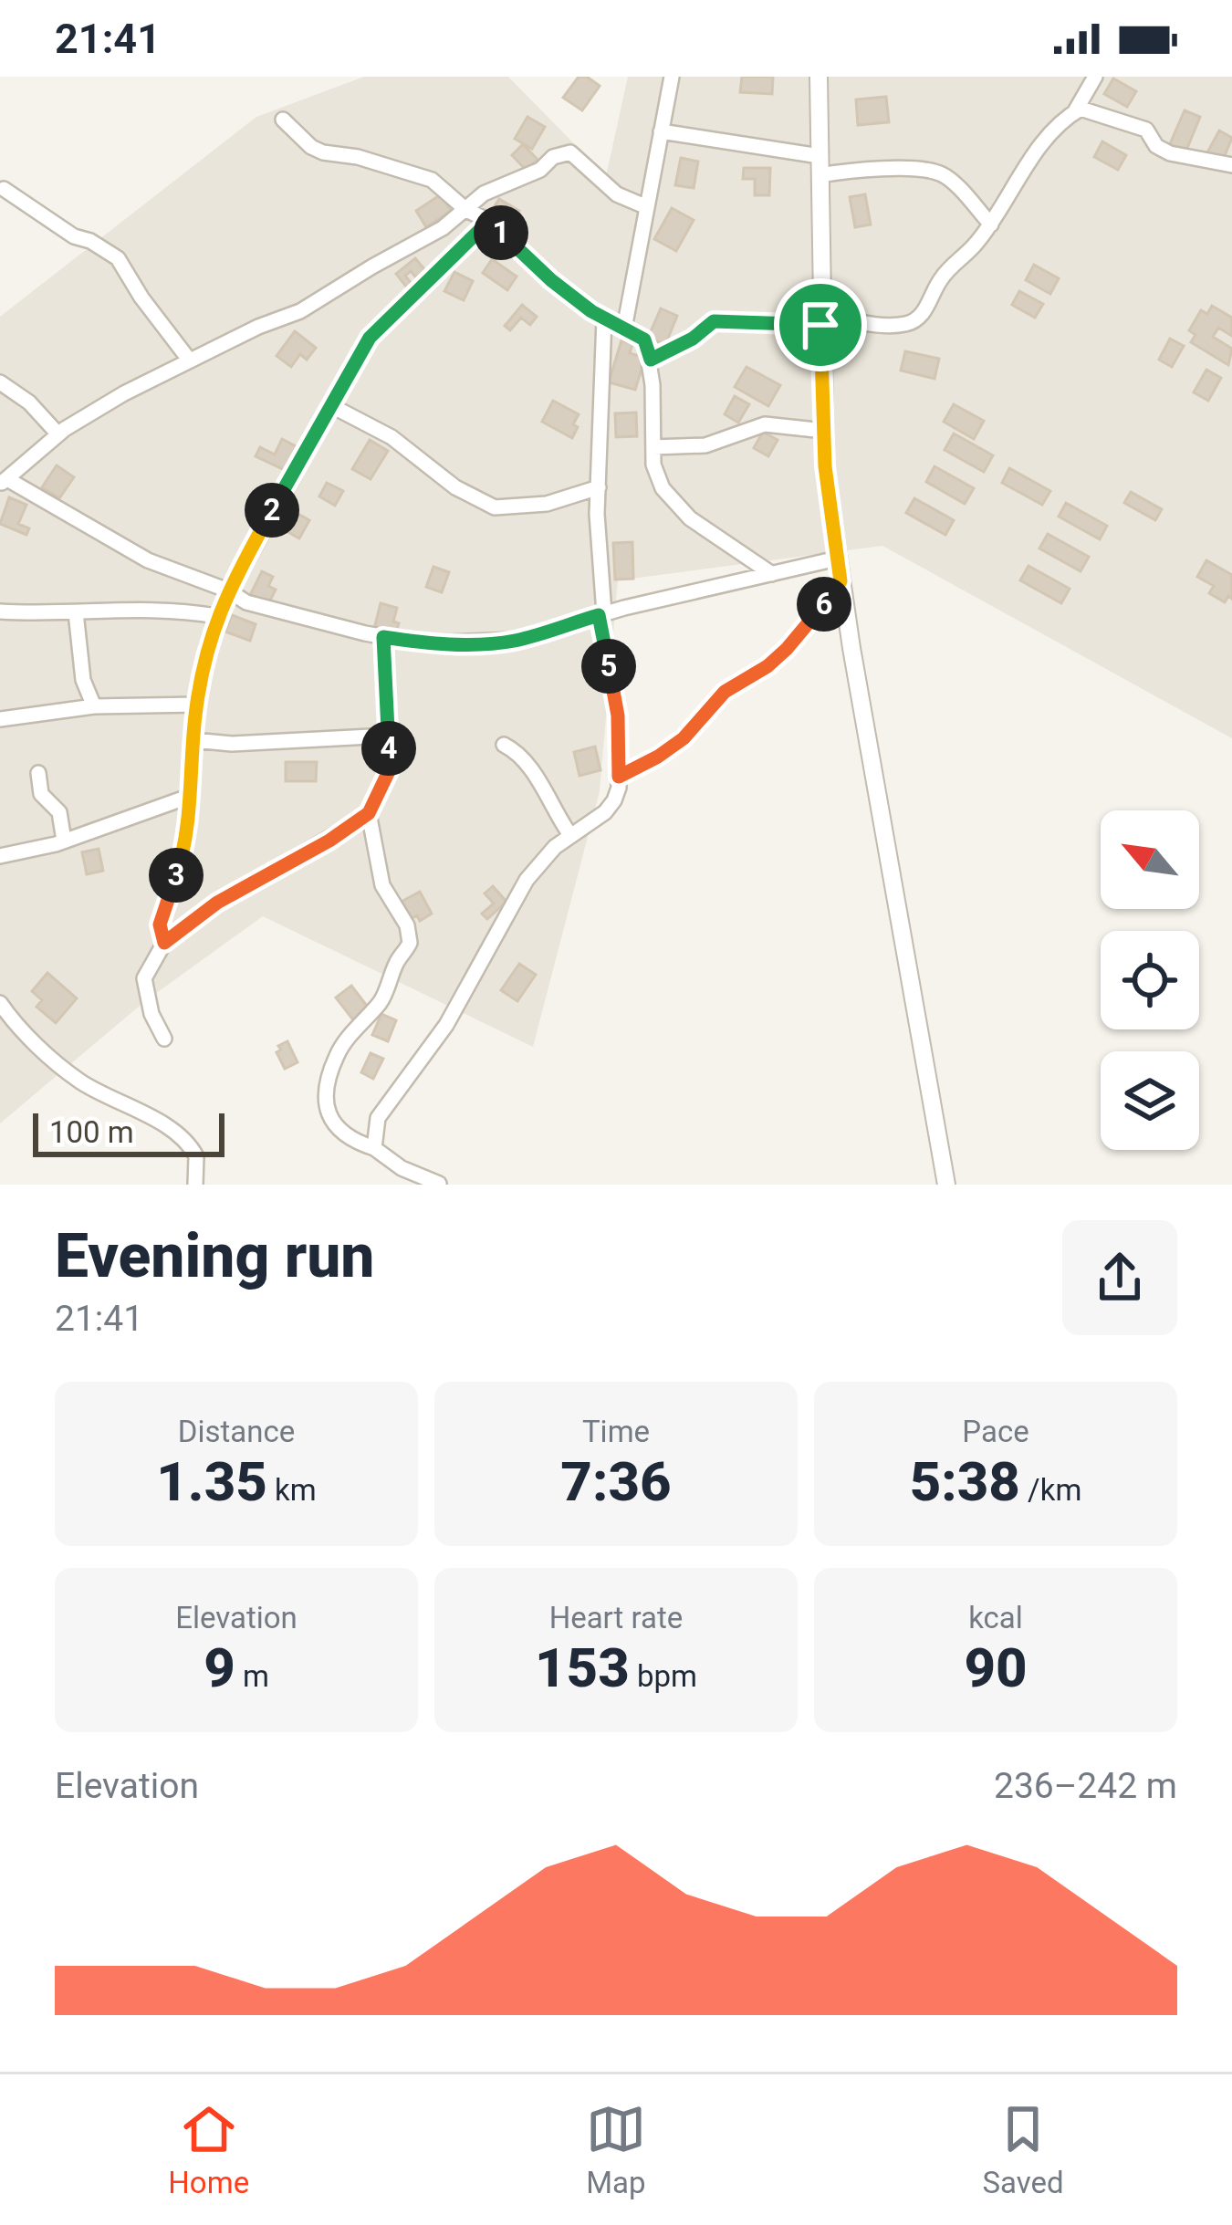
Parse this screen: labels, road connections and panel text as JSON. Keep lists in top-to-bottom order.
{
  "scale_bar": "100 m",
  "north": "top left",
  "page": {
    "status": "21:41",
    "pins": [
      "1",
      "2",
      "6",
      "5",
      "4",
      "3"
    ],
    "scale": "100 m",
    "heading": ["Evening run", "21:41"],
    "stats": [
      ["Distance", "1.35 km"],
      ["Time", "7:36"],
      ["Pace", "5:38 /km"],
      ["Elevation", "9 m"],
      ["Heart rate", "153 bpm"],
      ["kcal", "90"]
    ],
    "chart": ["Elevation", "236–242 m"],
    "tabs": ["Home", "Map", "Saved"]
  }
}
